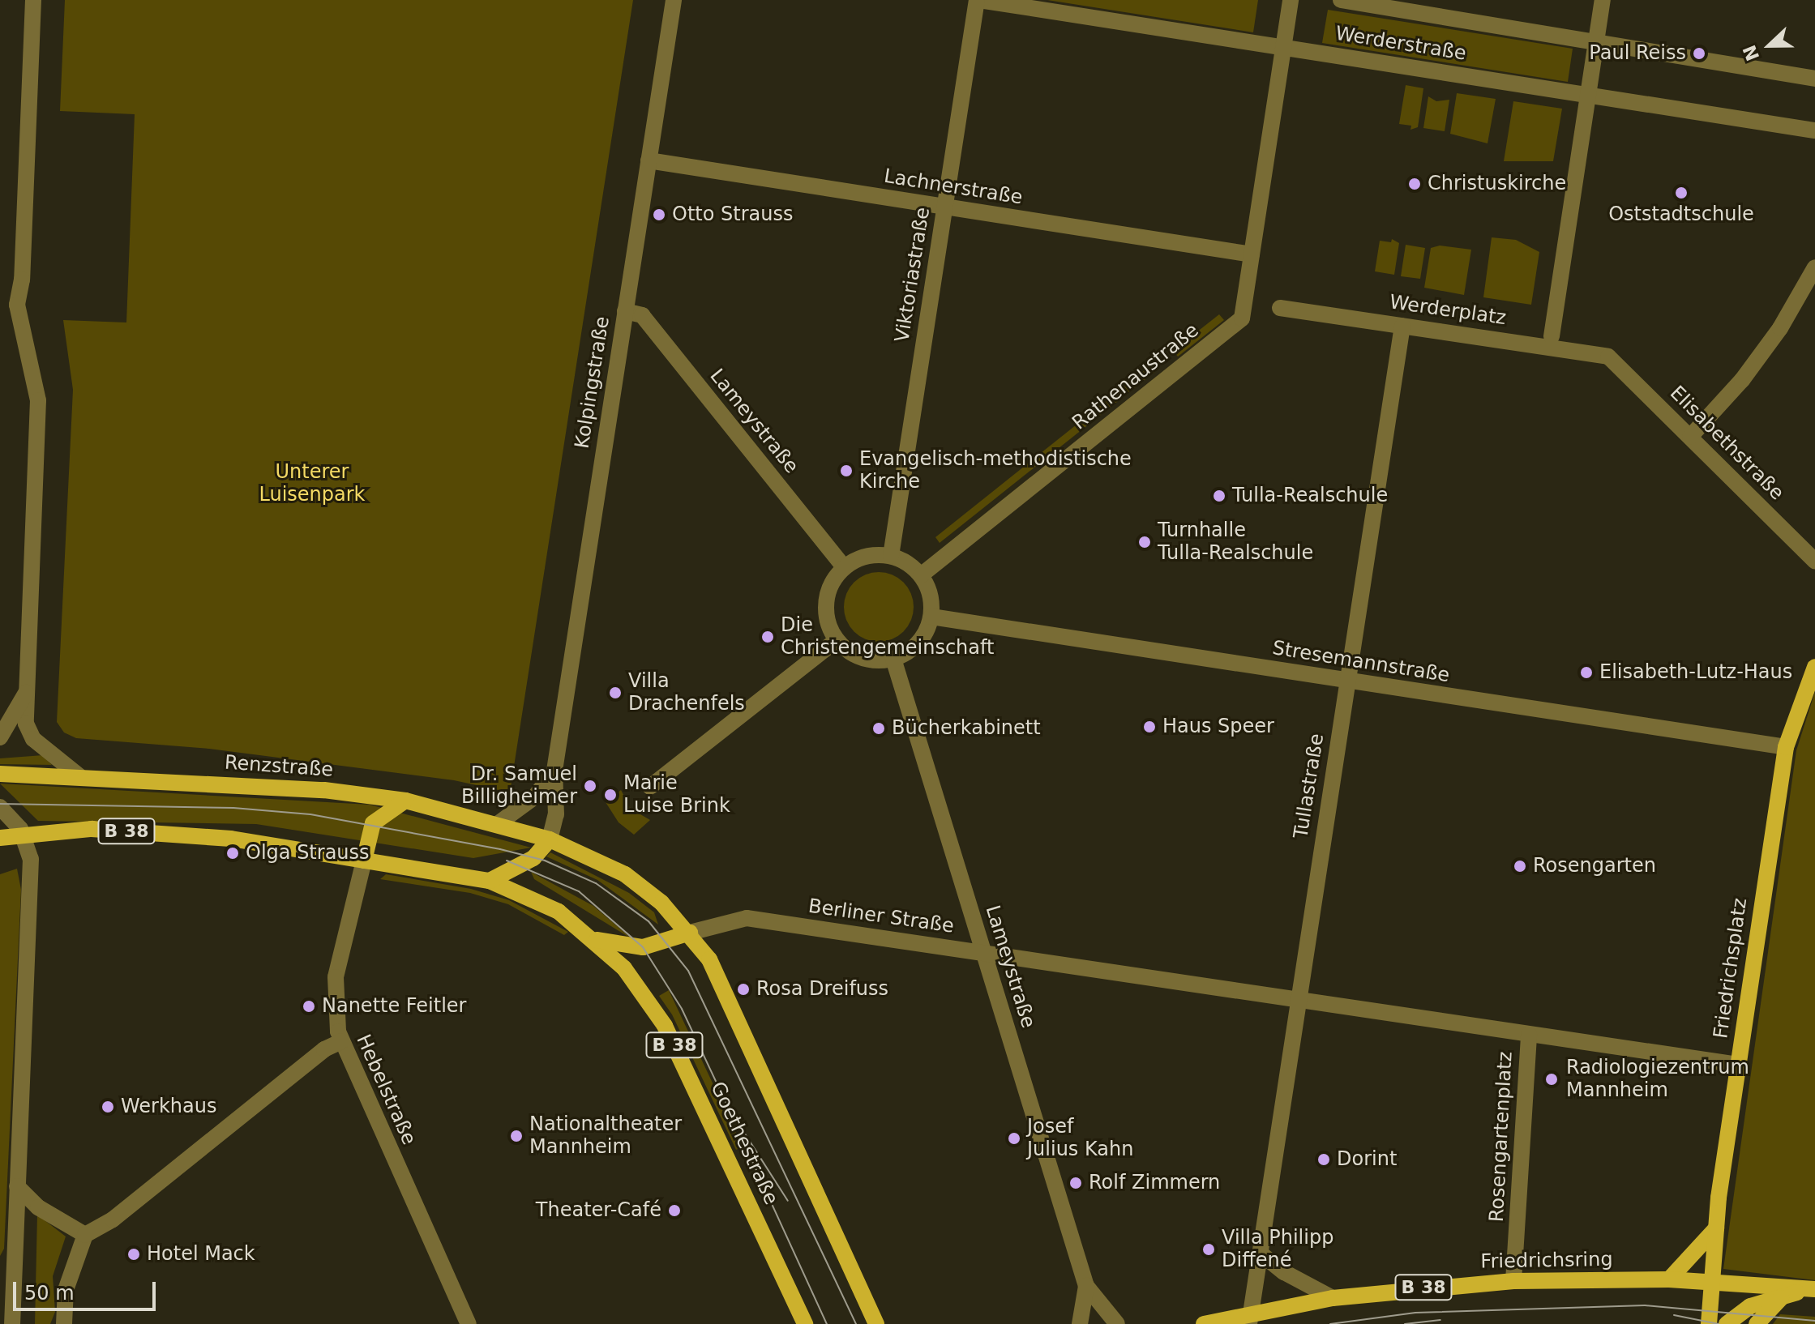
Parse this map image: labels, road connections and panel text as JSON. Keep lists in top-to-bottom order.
{
  "streets": {
    "main road": [
      "Renzstraße",
      "B 38",
      "Friedrichsplatz",
      "Goethestraße",
      "Friedrichsring"
    ],
    "street": [
      "Werderstraße",
      "Lachnerstraße",
      "Viktoriastraße",
      "Werderplatz",
      "Rathenaustraße",
      "Kolpingstraße",
      "Lameystraße",
      "Elisabethstraße",
      "Stresemannstraße",
      "Tullastraße",
      "Berliner Straße",
      "Hebelstraße",
      "Rosengartenplatz"
    ]
  },
  "crossings": [
    ["Werderstraße", "Viktoriastraße"],
    ["Lachnerstraße", "Viktoriastraße"],
    ["Lachnerstraße", "Rathenaustraße"],
    ["Lachnerstraße", "Kolpingstraße"],
    ["Viktoriastraße", "Rathenaustraße"],
    ["Viktoriastraße", "Lameystraße"],
    ["Viktoriastraße", "Stresemannstraße"],
    ["Werderplatz", "Elisabethstraße"],
    ["Werderplatz", "Tullastraße"],
    ["Rathenaustraße", "Lameystraße"],
    ["Rathenaustraße", "Stresemannstraße"],
    ["Kolpingstraße", "Lameystraße"],
    ["Kolpingstraße", "Renzstraße"],
    ["Lameystraße", "Stresemannstraße"],
    ["Lameystraße", "Berliner Straße"],
    ["Stresemannstraße", "Tullastraße"],
    ["Stresemannstraße", "Friedrichsplatz"],
    ["Tullastraße", "Berliner Straße"],
    ["Tullastraße", "Rosengartenplatz"],
    ["Tullastraße", "Friedrichsring"],
    ["B 38", "Hebelstraße"],
    ["B 38", "Goethestraße"],
    ["Berliner Straße", "Rosengartenplatz"],
    ["Friedrichsplatz", "Rosengartenplatz"],
    ["Friedrichsplatz", "Friedrichsring"],
    ["Hebelstraße", "Goethestraße"],
    ["Rosengartenplatz", "Friedrichsring"]
  ],
  "parks": ["Unterer Luisenpark"],
  "places": [
    "Paul Reiss",
    "Christuskirche",
    "Oststadtschule",
    "Otto Strauss",
    "Evangelisch-methodistische Kirche",
    "Tulla-Realschule",
    "Turnhalle Tulla-Realschule",
    "Die Christengemeinschaft",
    "Elisabeth-Lutz-Haus",
    "Villa Drachenfels",
    "Haus Speer",
    "Bücherkabinett",
    "Dr. Samuel Billigheimer",
    "Marie Luise Brink",
    "Olga Strauss",
    "Rosengarten",
    "Rosa Dreifuss",
    "Nanette Feitler",
    "Radiologiezentrum Mannheim",
    "Werkhaus",
    "Nationaltheater Mannheim",
    "Josef Julius Kahn",
    "Dorint",
    "Rolf Zimmern",
    "Theater-Café",
    "Villa Philipp Diffené",
    "Hotel Mack"
  ],
  "scale_bar": "50 m",
  "north": "left"
}
